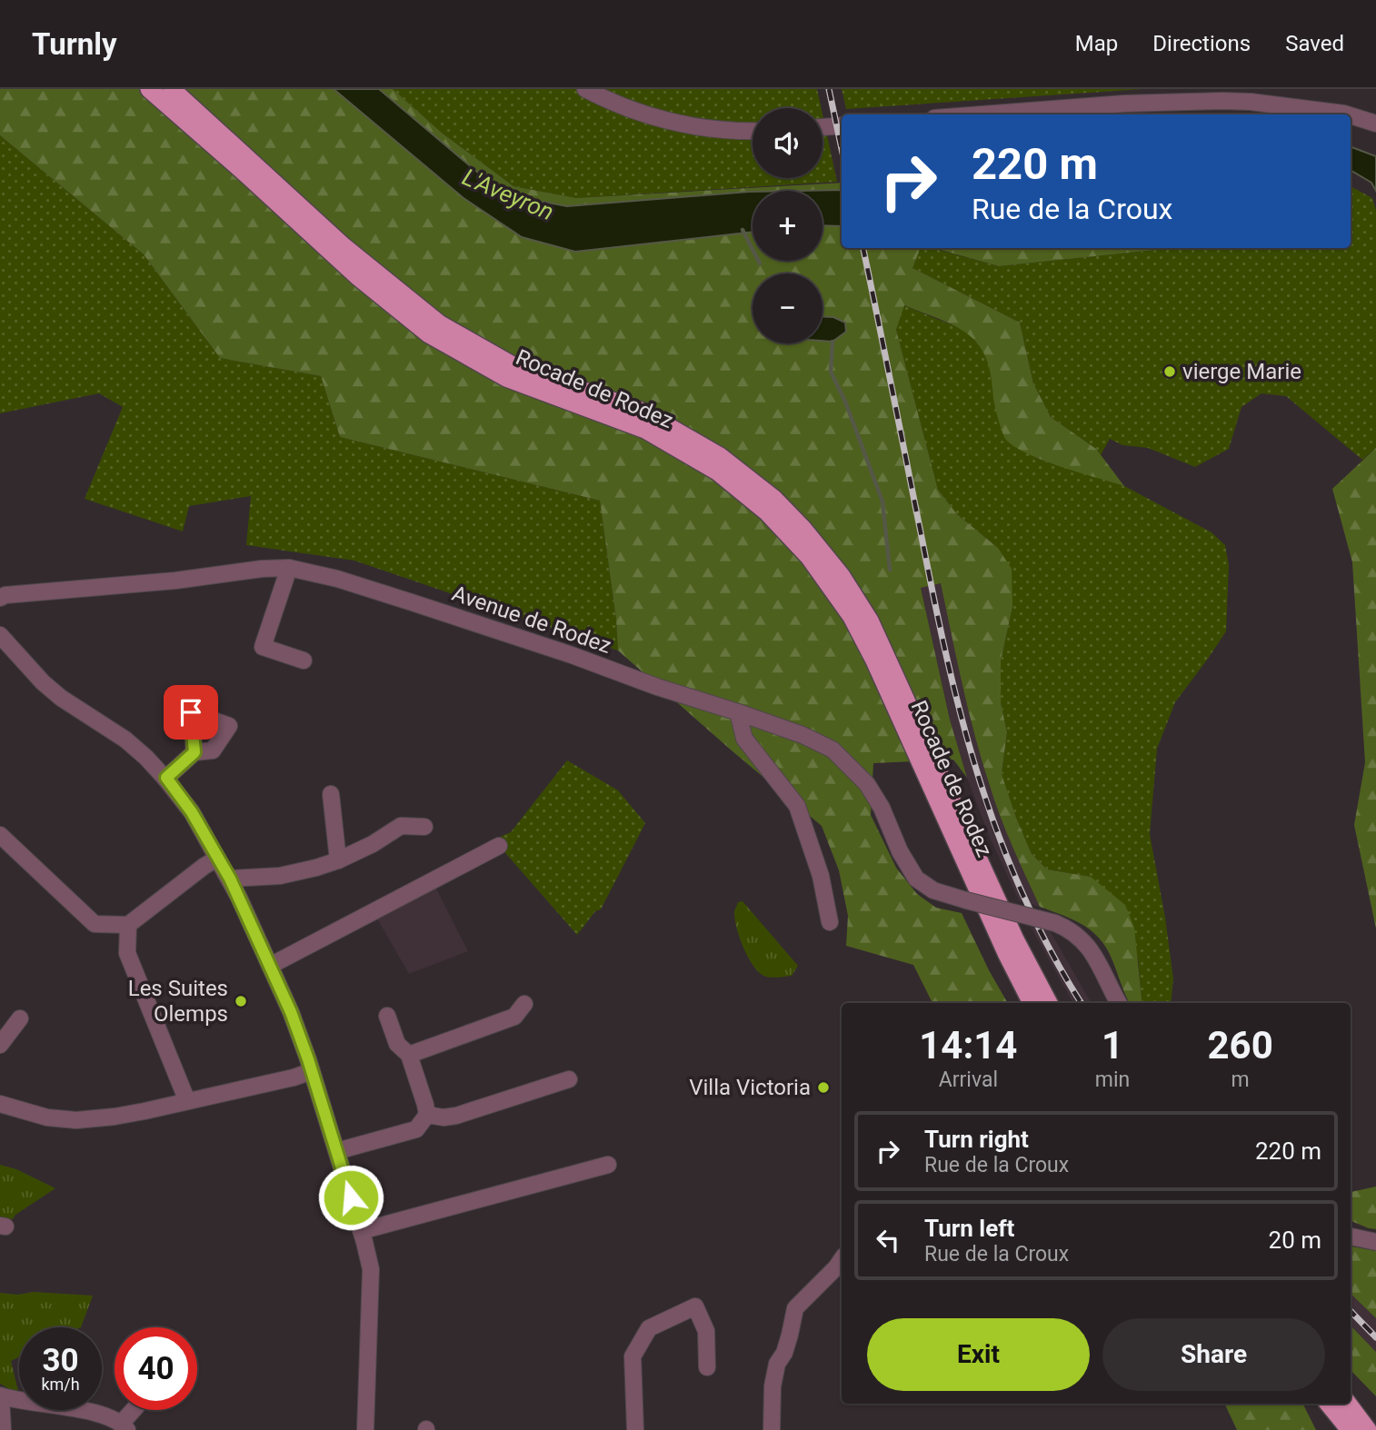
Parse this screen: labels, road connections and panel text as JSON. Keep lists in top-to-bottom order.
{
  "streets": {
    "highway": ["Rocade de Rodez"],
    "street": ["Avenue de Rodez"]
  },
  "water": ["L'Aveyron"],
  "places": ["vierge Marie", "Les Suites Olemps", "Villa Victoria"],
  "page": {
    "header": "Turnly",
    "nav": ["Map", "Directions", "Saved"],
    "map_buttons": ["+", "−"],
    "turn": ["220 m", "Rue de la Croux"],
    "eta": [
      "14:14",
      "Arrival",
      "1",
      "min",
      "260",
      "m"
    ],
    "list": [
      {
        "name": "Turn right",
        "note": "Rue de la Croux",
        "value": "220 m"
      },
      {
        "name": "Turn left",
        "note": "Rue de la Croux",
        "value": "20 m"
      }
    ],
    "buttons": ["Exit", "Share"],
    "speed": "30 km/h",
    "limit": "40"
  }
}
